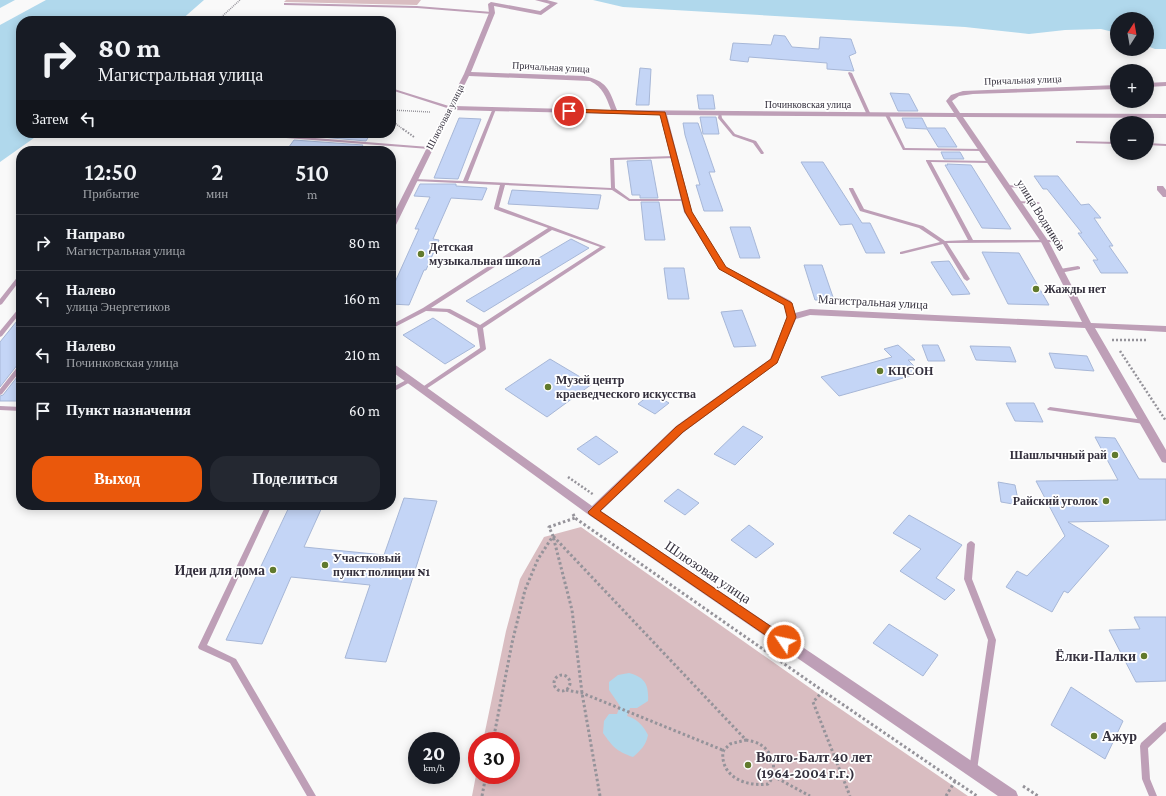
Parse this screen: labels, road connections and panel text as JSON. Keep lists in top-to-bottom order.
{
  "streets": {
    "street": [
      "Причальная улица",
      "Починковская улица",
      "Шлюзовая улица",
      "улица Водников",
      "Магистральная улица"
    ]
  },
  "crossings": [
    ["Причальная улица", "Починковская улица"],
    ["Причальная улица", "Шлюзовая улица"],
    ["Причальная улица", "улица Водников"],
    ["Починковская улица", "Шлюзовая улица"],
    ["Починковская улица", "улица Водников"],
    ["улица Водников", "Магистральная улица"]
  ],
  "places": [
    "Детская музыкальная школа",
    "Жажды нет",
    "КЦСОН",
    "Музей центр краеведческого искусства",
    "Шашлычный рай",
    "Райский уголок",
    "Участковый пункт полиции N1",
    "Идеи для дома",
    "Ёлки-Палки",
    "Ажур",
    "Волго-Балт 40 лет (1964-2004 г.г.)"
  ],
  "north": "top",
  "page": {
    "map_buttons": ["+", "−"],
    "turn": ["80 m", "Магистральная улица"],
    "then": "Затем",
    "eta": [
      "12:50",
      "Прибытие",
      "2",
      "мин",
      "510",
      "m"
    ],
    "list": [
      {
        "name": "Направо",
        "note": "Магистральная улица",
        "value": "80 m"
      },
      {
        "name": "Налево",
        "note": "улица Энергетиков",
        "value": "160 m"
      },
      {
        "name": "Налево",
        "note": "Починковская улица",
        "value": "210 m"
      },
      {
        "name": "Пункт назначения",
        "value": "60 m"
      }
    ],
    "buttons": ["Выход", "Поделиться"],
    "speed": "20 km/h",
    "limit": "30"
  }
}
